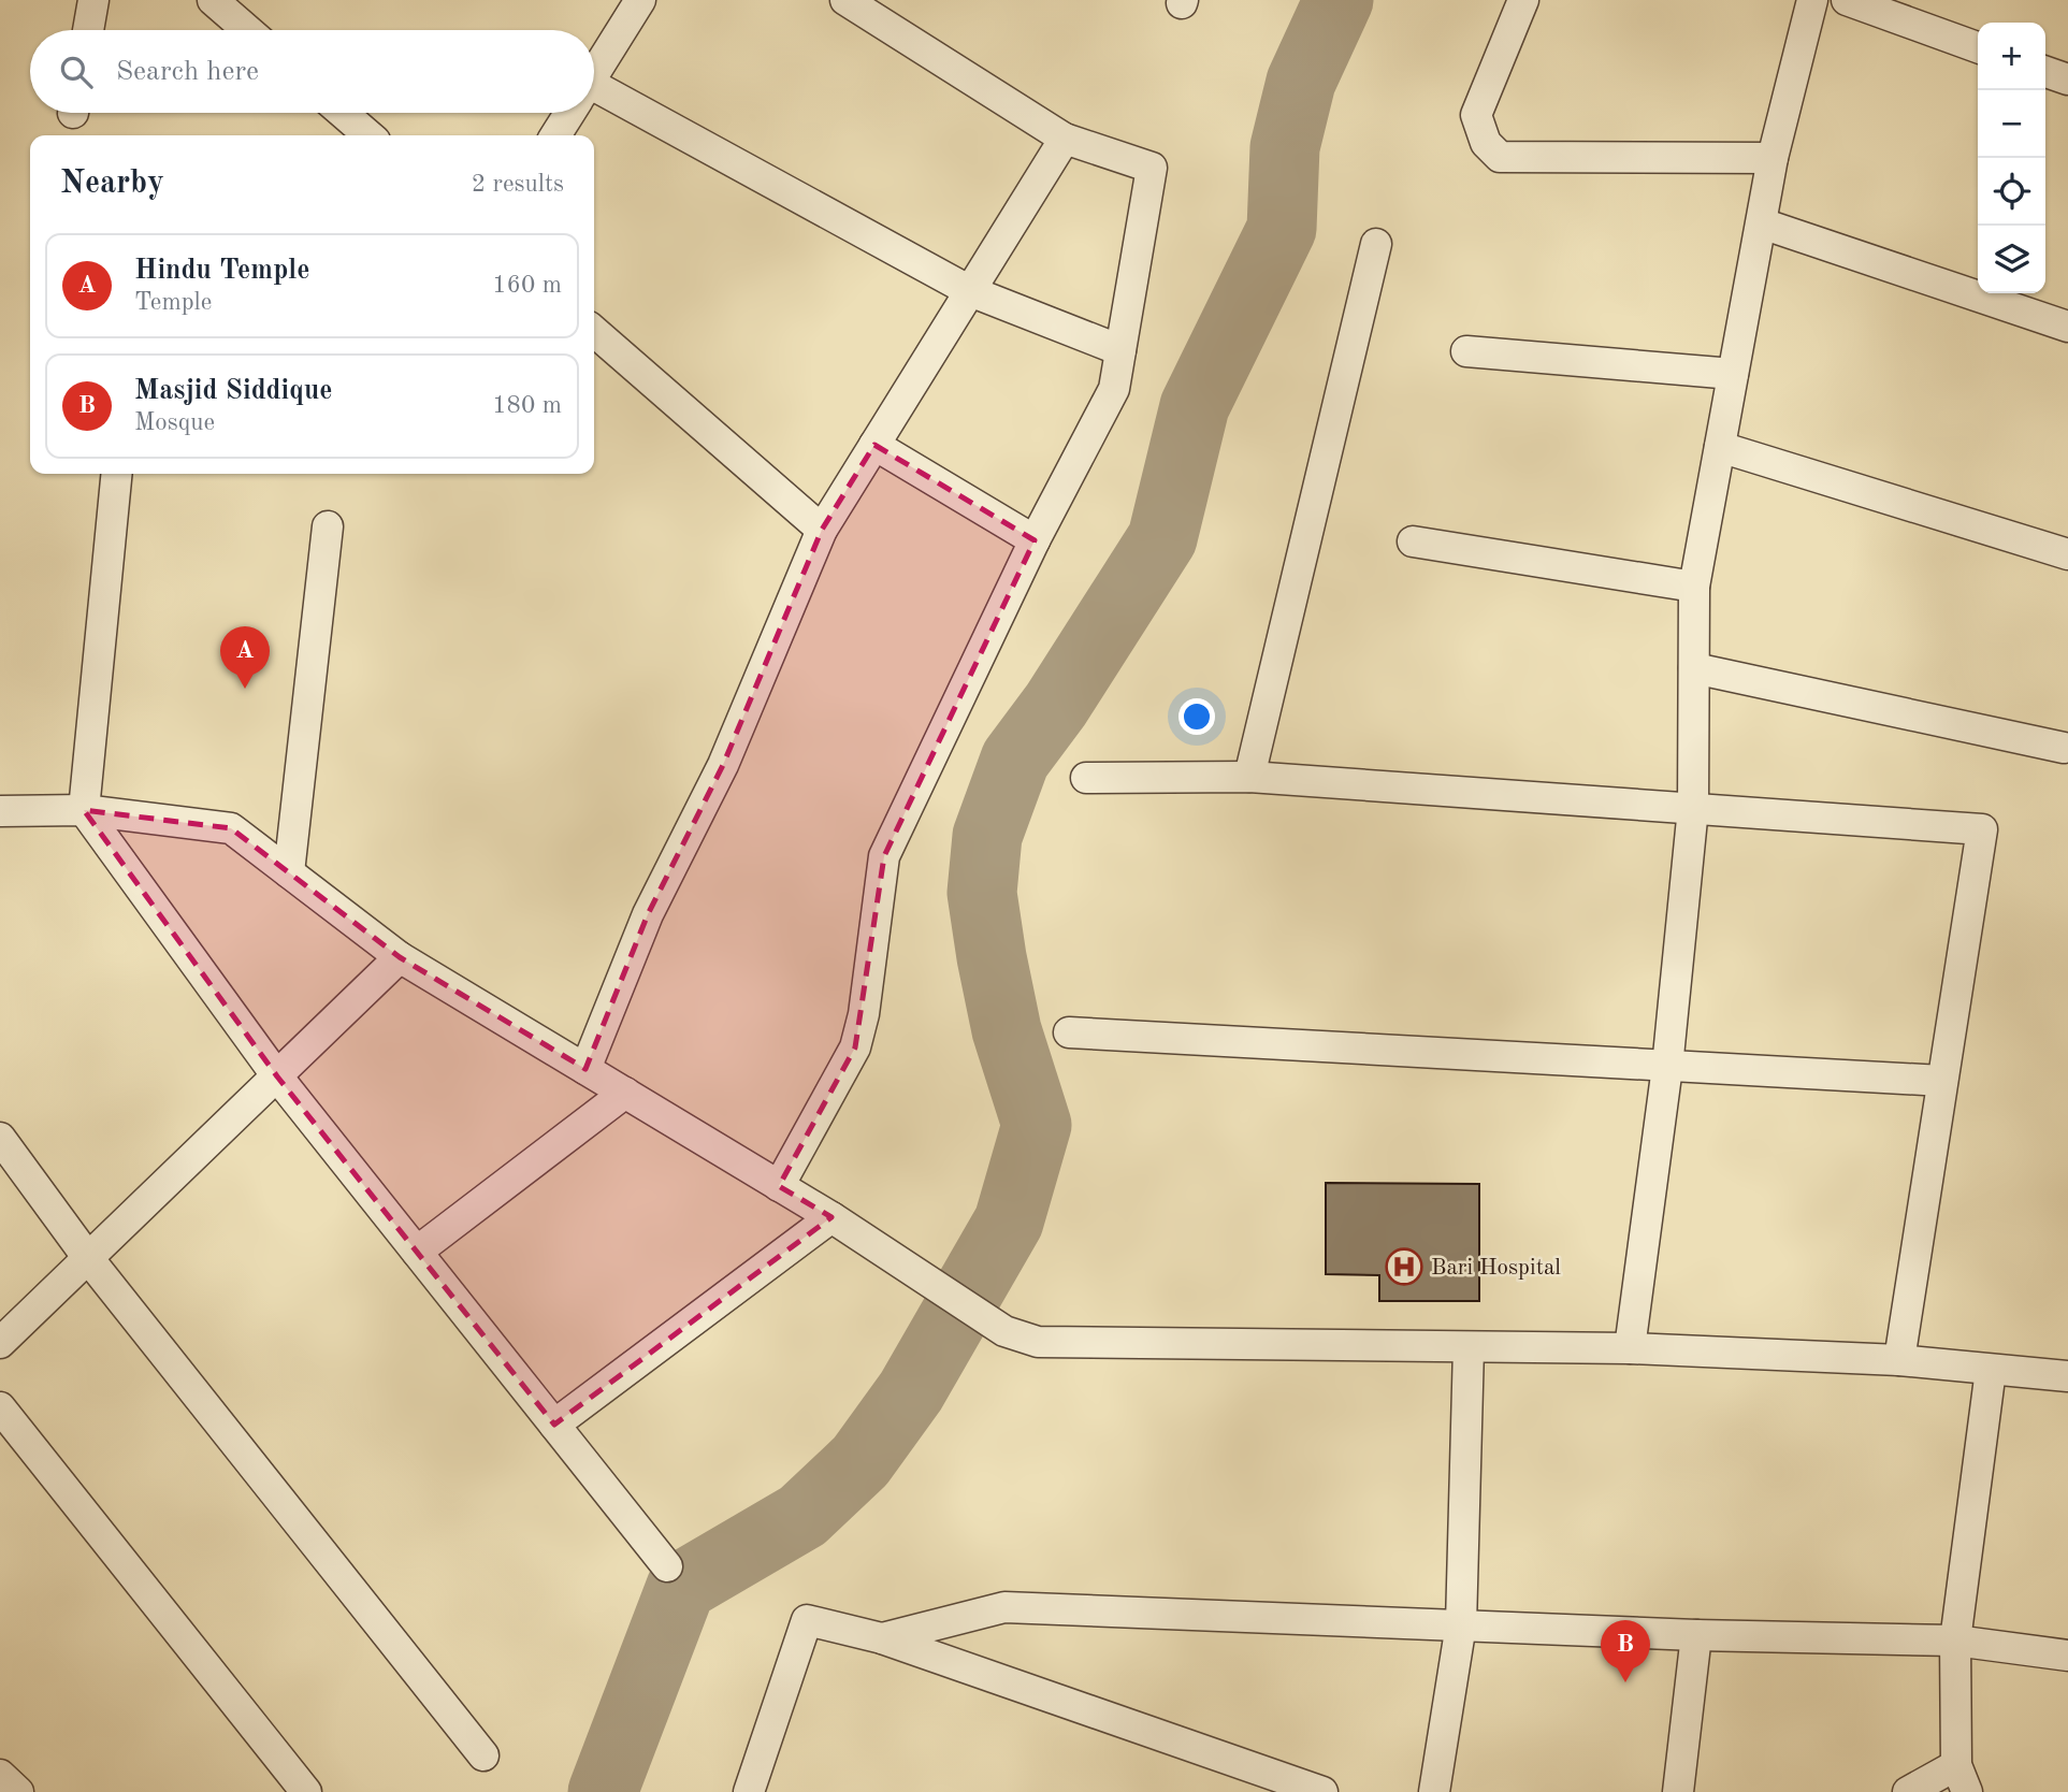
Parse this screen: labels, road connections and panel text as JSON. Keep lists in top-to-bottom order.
{
  "places": {
    "hospital": ["Bari Hospital"]
  },
  "page": {
    "map_buttons": ["+", "−"],
    "search": "Search here",
    "heading": ["Nearby", "2 results"],
    "list": [
      {
        "mark": "A",
        "name": "Hindu Temple",
        "note": "Temple",
        "value": "160 m"
      },
      {
        "mark": "B",
        "name": "Masjid Siddique",
        "note": "Mosque",
        "value": "180 m"
      }
    ],
    "pins": ["A", "B"]
  }
}
